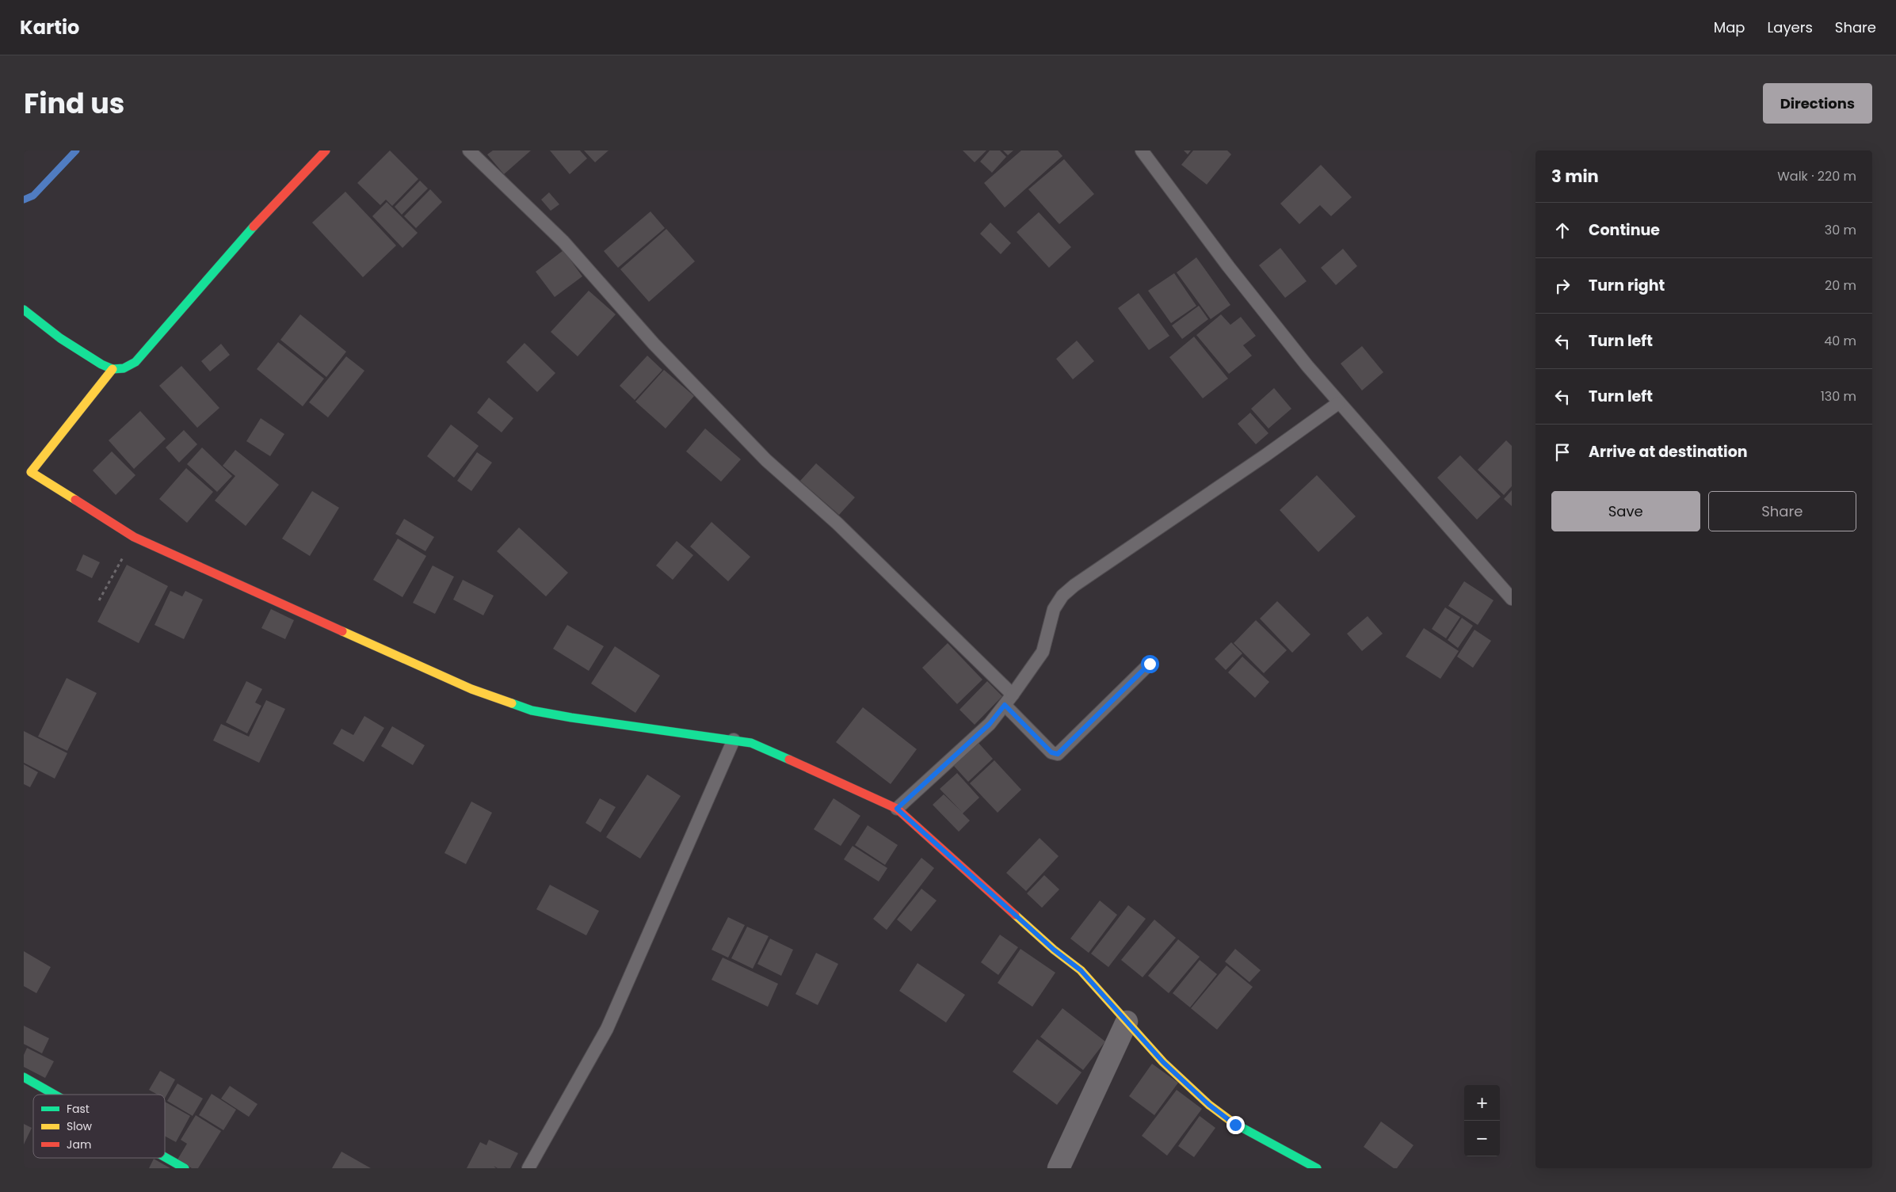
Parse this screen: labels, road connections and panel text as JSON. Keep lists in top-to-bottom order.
{
  "legend": ["Fast", "Slow", "Jam"],
  "page": {
    "header": "Kartio",
    "nav": ["Map", "Layers", "Share"],
    "title": "Find us",
    "buttons": [
      "Directions",
      ["Save", "Share"]
    ],
    "heading": ["3 min", "Walk · 220 m"],
    "list": [
      ["Continue", "30 m"],
      ["Turn right", "20 m"],
      ["Turn left", "40 m"],
      ["Turn left", "130 m"],
      "Arrive at destination"
    ],
    "map_buttons": ["+", "−"]
  }
}
